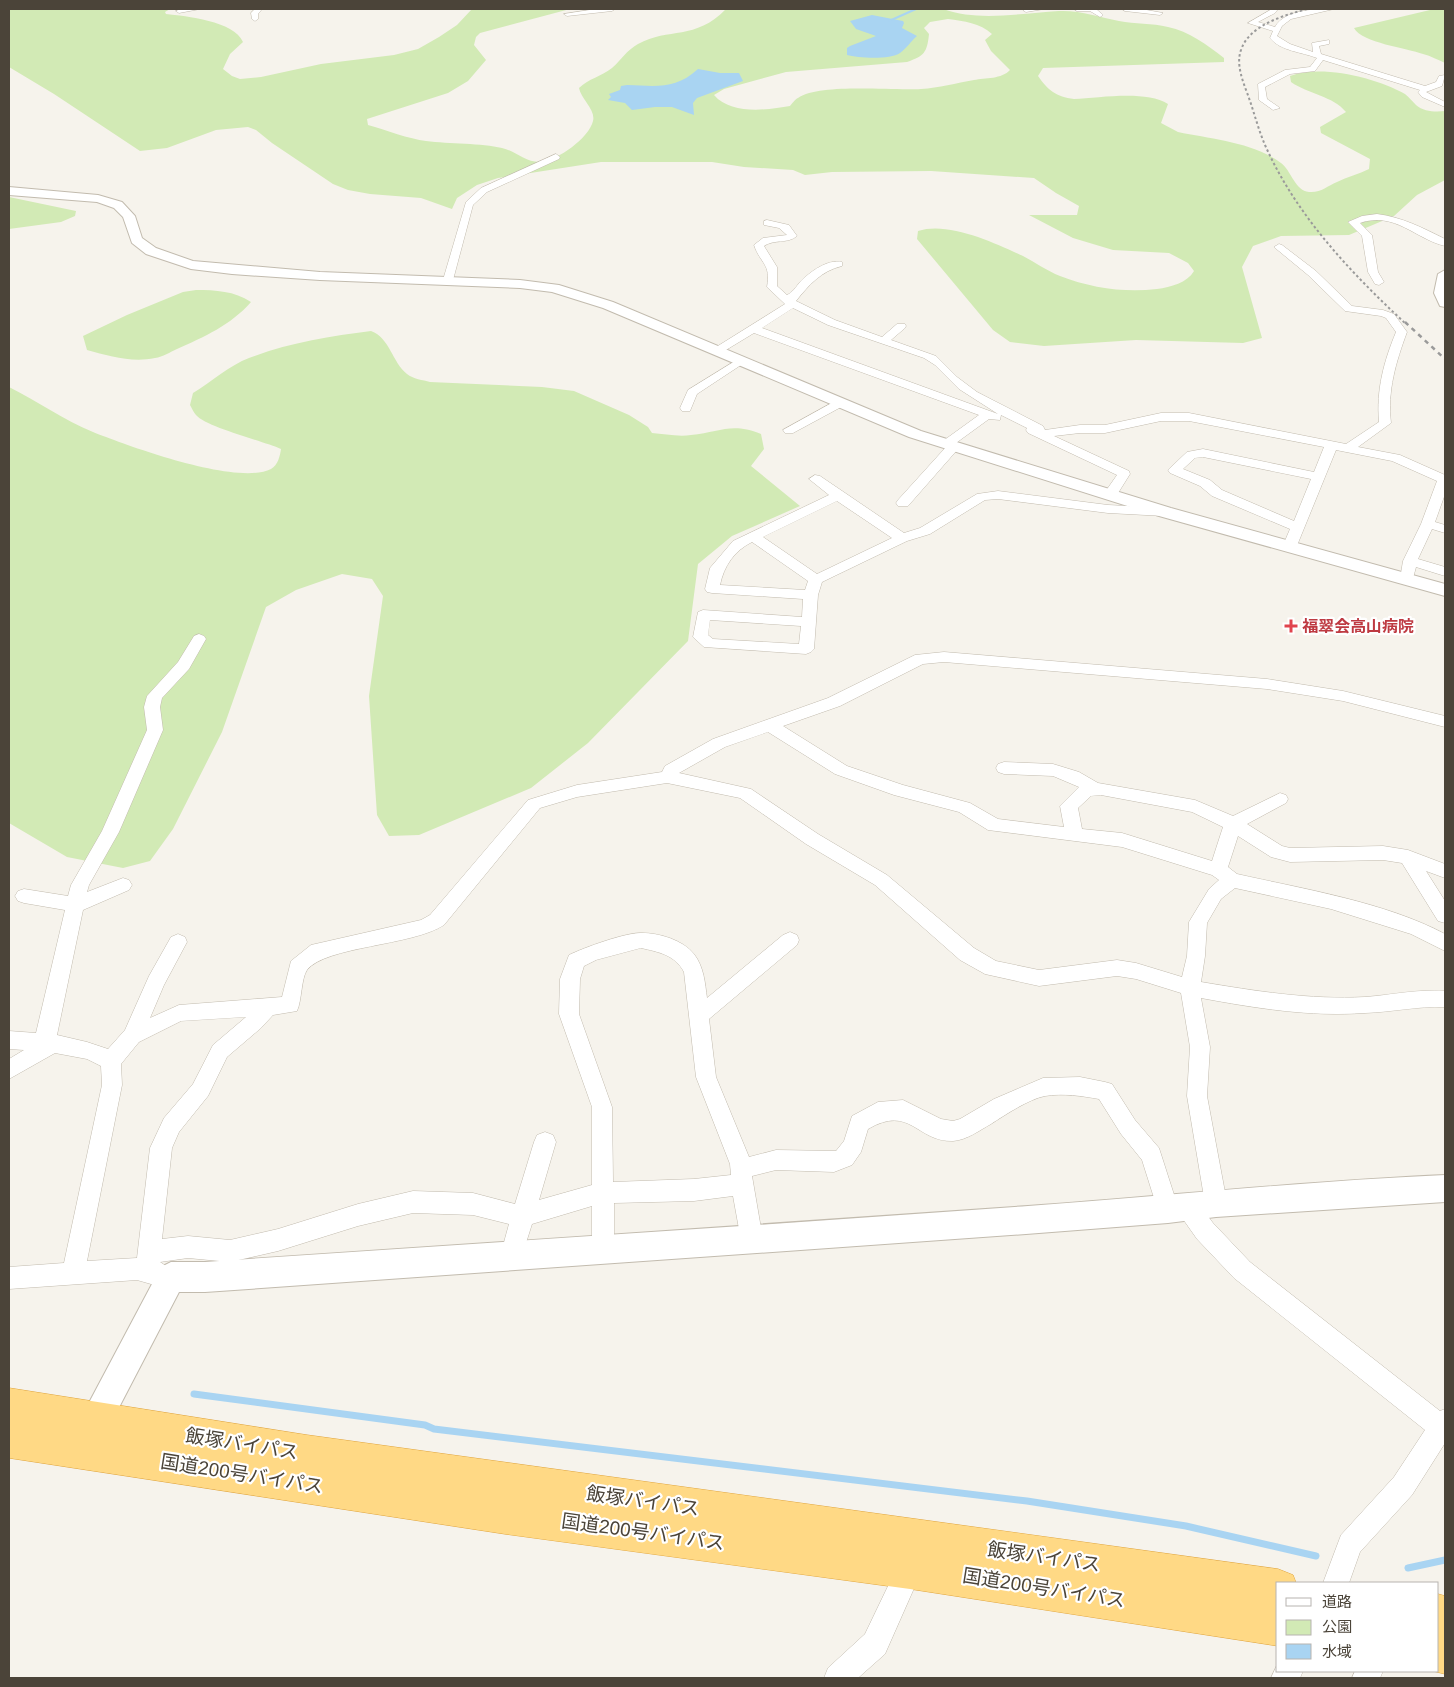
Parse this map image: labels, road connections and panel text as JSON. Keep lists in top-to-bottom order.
{
  "streets": {
    "highway": ["飯塚バイパス", "国道200号バイパス"]
  },
  "crossings": [
    ["飯塚バイパス", "国道200号バイパス"]
  ],
  "places": {
    "health": ["福翠会高山病院"]
  },
  "legend": ["道路", "公園", "水域"]
}
